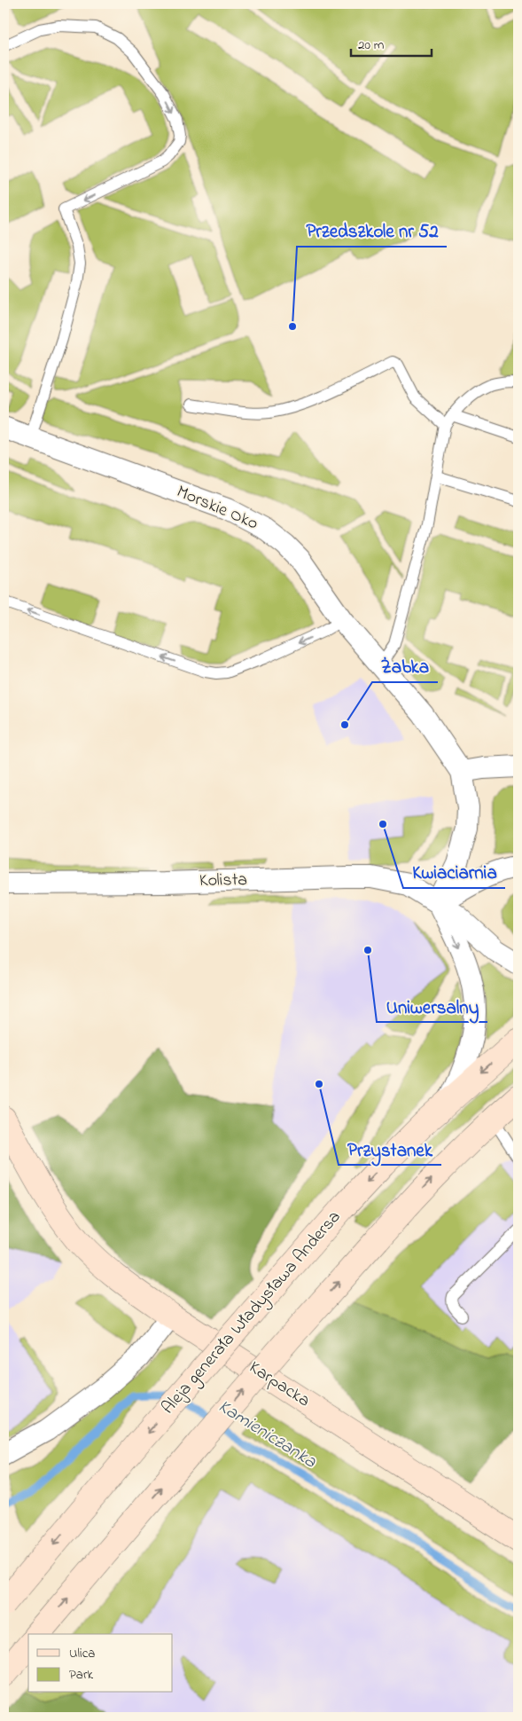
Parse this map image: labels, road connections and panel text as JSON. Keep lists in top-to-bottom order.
{
  "streets": {
    "main road": ["Aleja generała Władysława Andersa", "Karpacka"],
    "street": ["Morskie Oko", "Kolista"]
  },
  "crossings": [
    ["Morskie Oko", "Kolista"]
  ],
  "water": ["Kamieniczanka"],
  "places": [
    "Przedszkole nr 52",
    "Żabka",
    "Kwiaciarnia",
    "Uniwersalny",
    "Przystanek"
  ],
  "legend": ["Ulica", "Park"],
  "scale_bar": "20 m"
}
